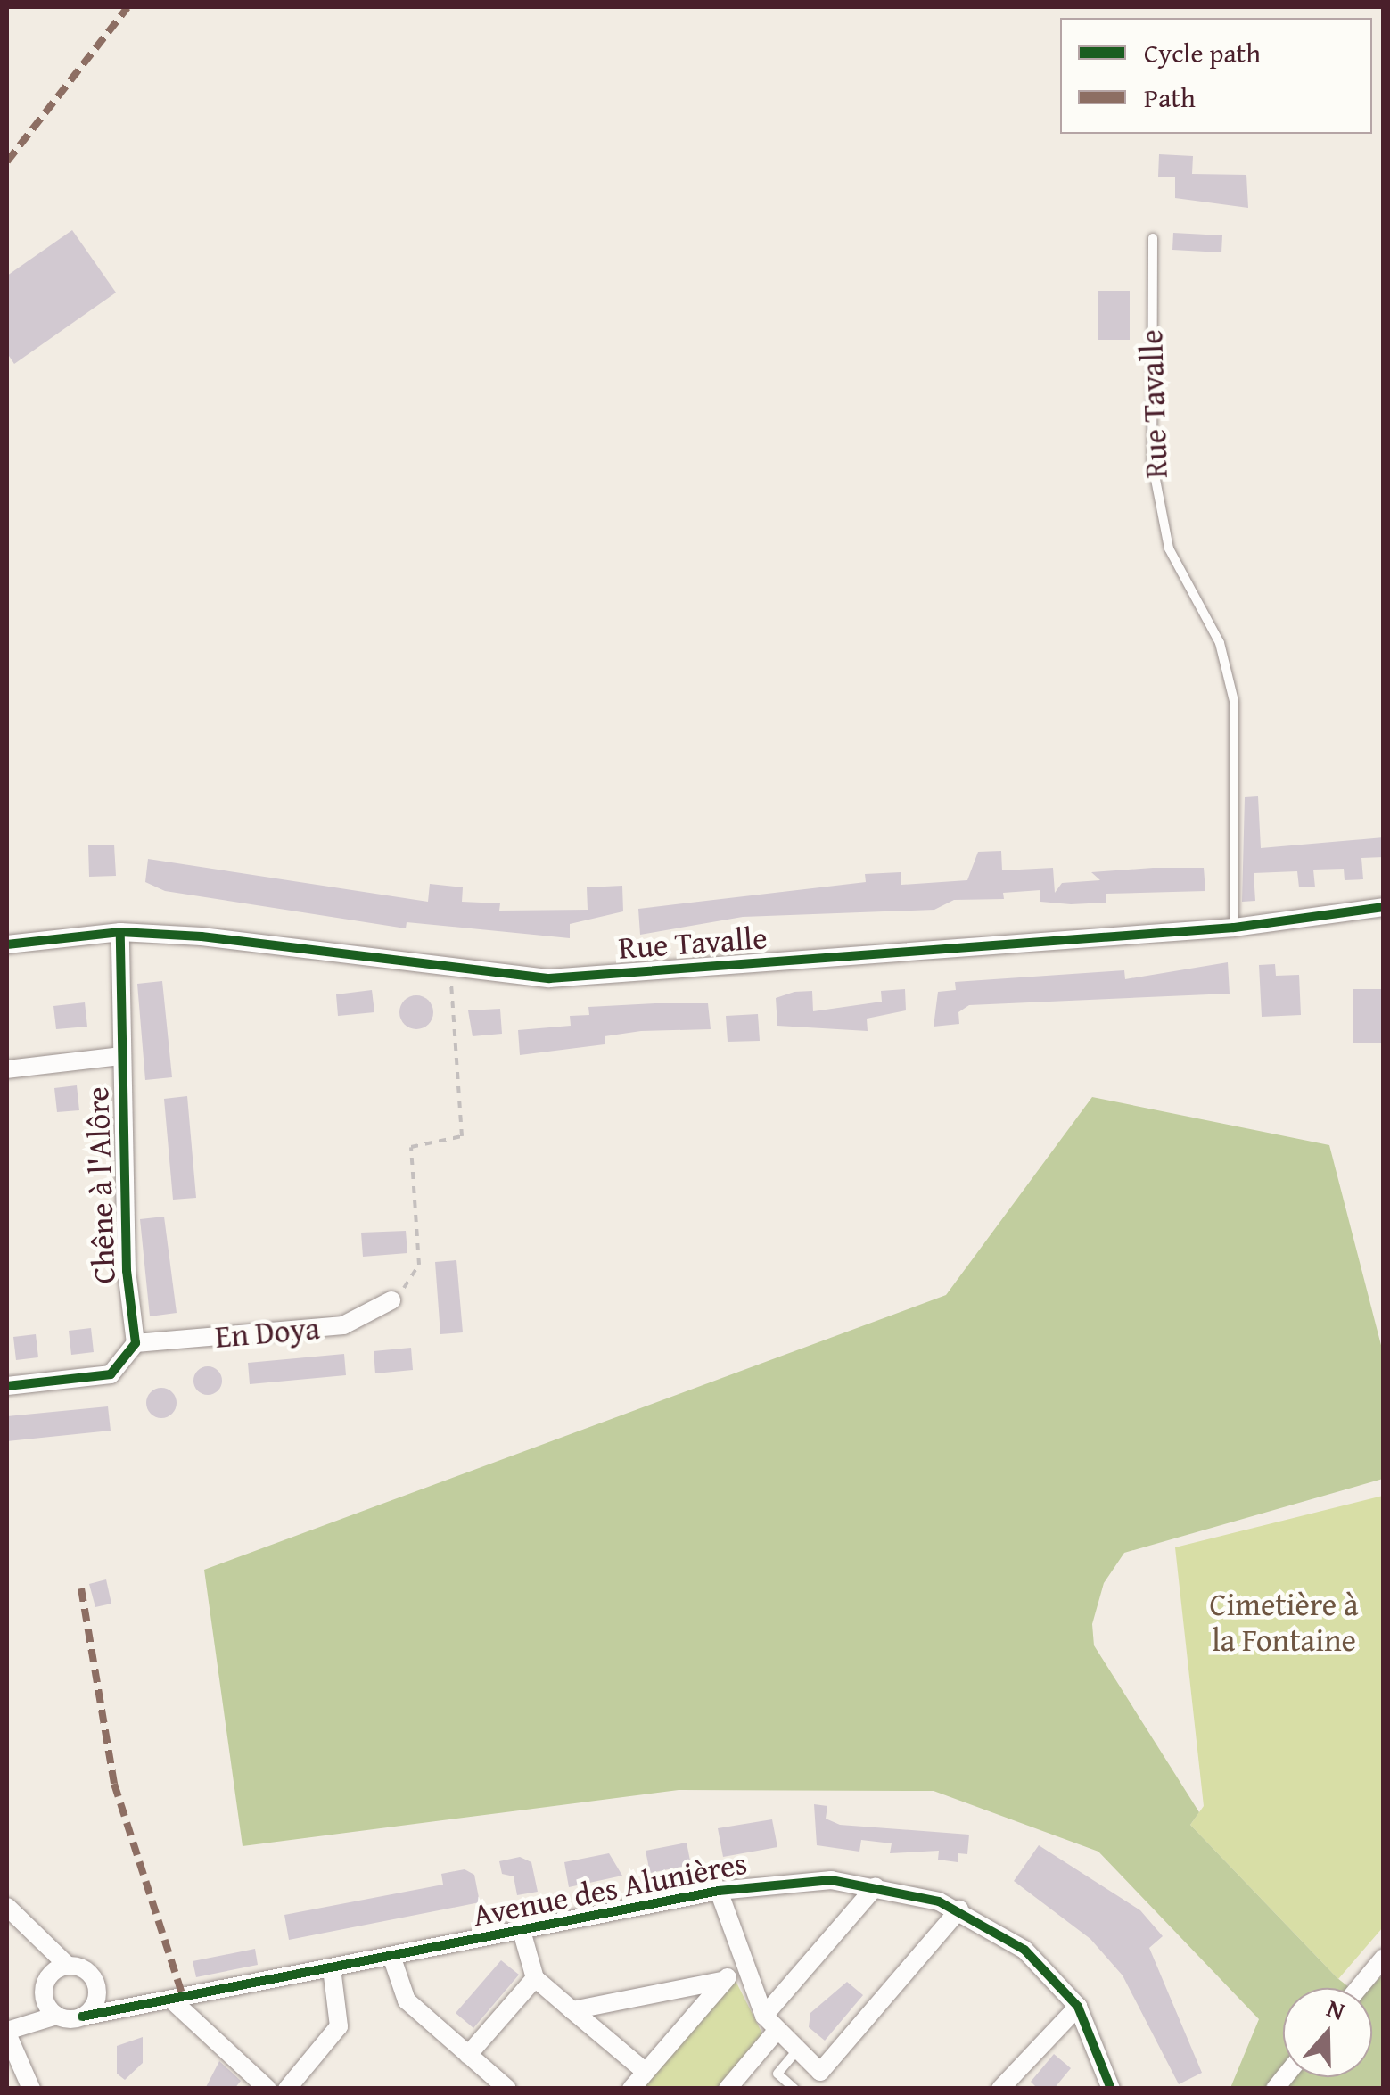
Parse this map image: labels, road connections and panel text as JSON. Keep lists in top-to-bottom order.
{
  "streets": {
    "street": [
      "Rue Tavalle",
      "Chêne à l'Alôre",
      "En Doya",
      "Avenue des Alunières"
    ]
  },
  "crossings": [
    ["Rue Tavalle", "Chêne à l'Alôre"],
    ["Chêne à l'Alôre", "En Doya"]
  ],
  "parks": ["Cimetière à la Fontaine"],
  "legend": ["Cycle path", "Path"],
  "north": "top"
}
